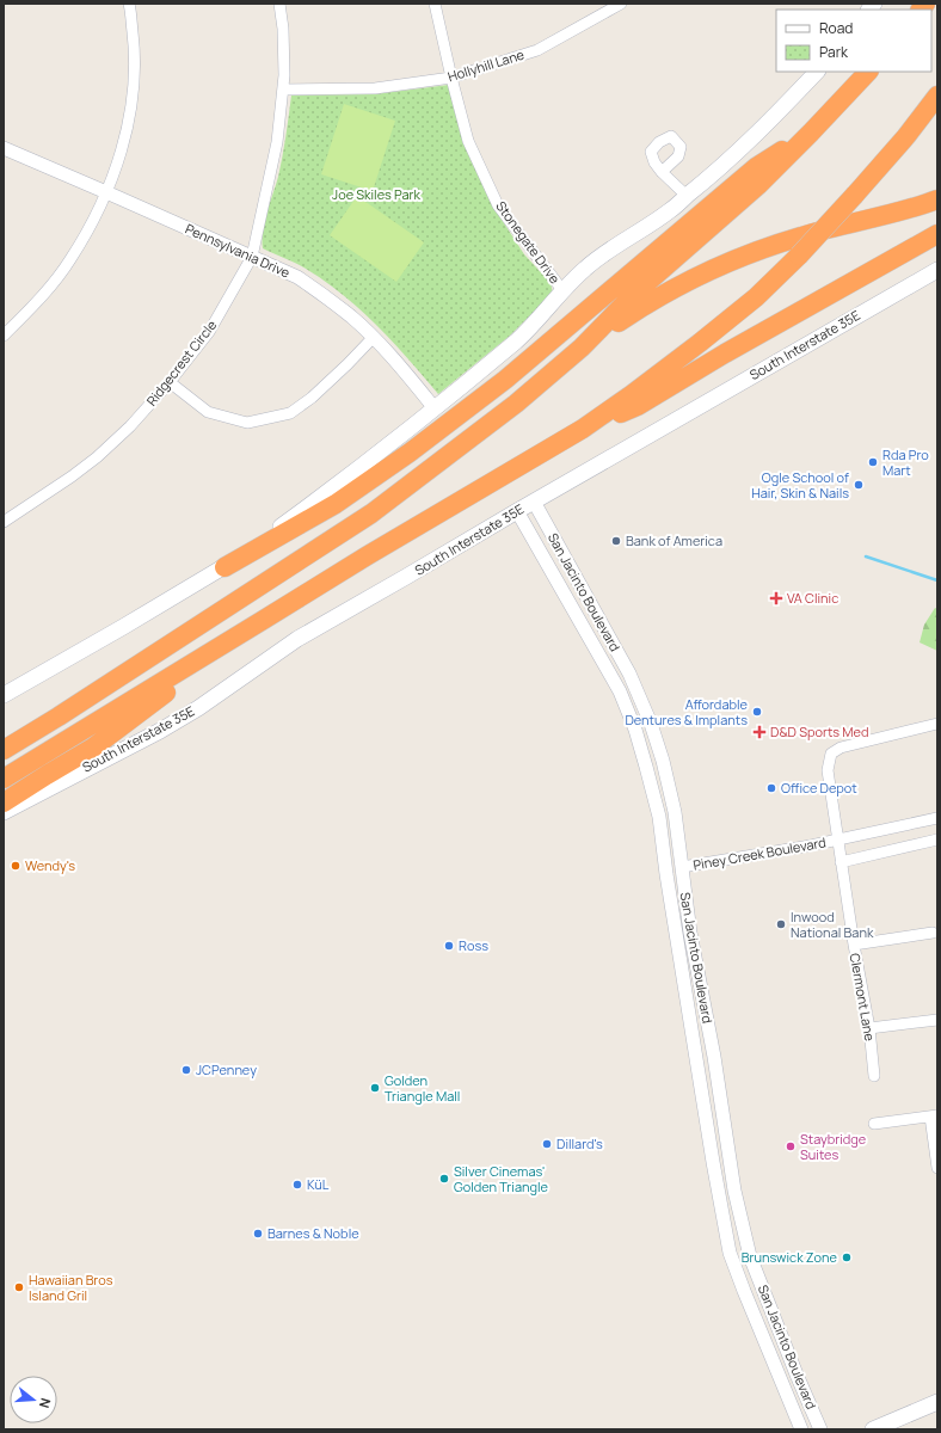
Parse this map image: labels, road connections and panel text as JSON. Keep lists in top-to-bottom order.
{
  "streets": {
    "main road": ["South Interstate 35E"],
    "street": [
      "Hollyhill Lane",
      "Stonegate Drive",
      "Pennsylvania Drive",
      "Ridgecrest Circle",
      "San Jacinto Boulevard",
      "Piney Creek Boulevard",
      "Clermont Lane"
    ]
  },
  "crossings": [
    ["Hollyhill Lane", "Stonegate Drive"],
    ["Hollyhill Lane", "Ridgecrest Circle"],
    ["Pennsylvania Drive", "Ridgecrest Circle"],
    ["South Interstate 35E", "San Jacinto Boulevard"],
    ["San Jacinto Boulevard", "Piney Creek Boulevard"],
    ["Piney Creek Boulevard", "Clermont Lane"]
  ],
  "parks": ["Joe Skiles Park"],
  "places": {
    "other": [
      "Rda Pro Mart",
      "Ogle School of Hair, Skin & Nails",
      "Bank of America",
      "Affordable Dentures & Implants",
      "Office Depot",
      "Wendy's",
      "Inwood National Bank",
      "Ross",
      "JCPenney",
      "Golden Triangle Mall",
      "Dillard's",
      "Staybridge Suites",
      "Silver Cinemas' Golden Triangle",
      "KüL",
      "Barnes & Noble",
      "Brunswick Zone",
      "Hawaiian Bros Island Gril"
    ],
    "health": ["VA Clinic", "D&D Sports Med"]
  },
  "legend": ["Road", "Park"],
  "north": "right"
}
